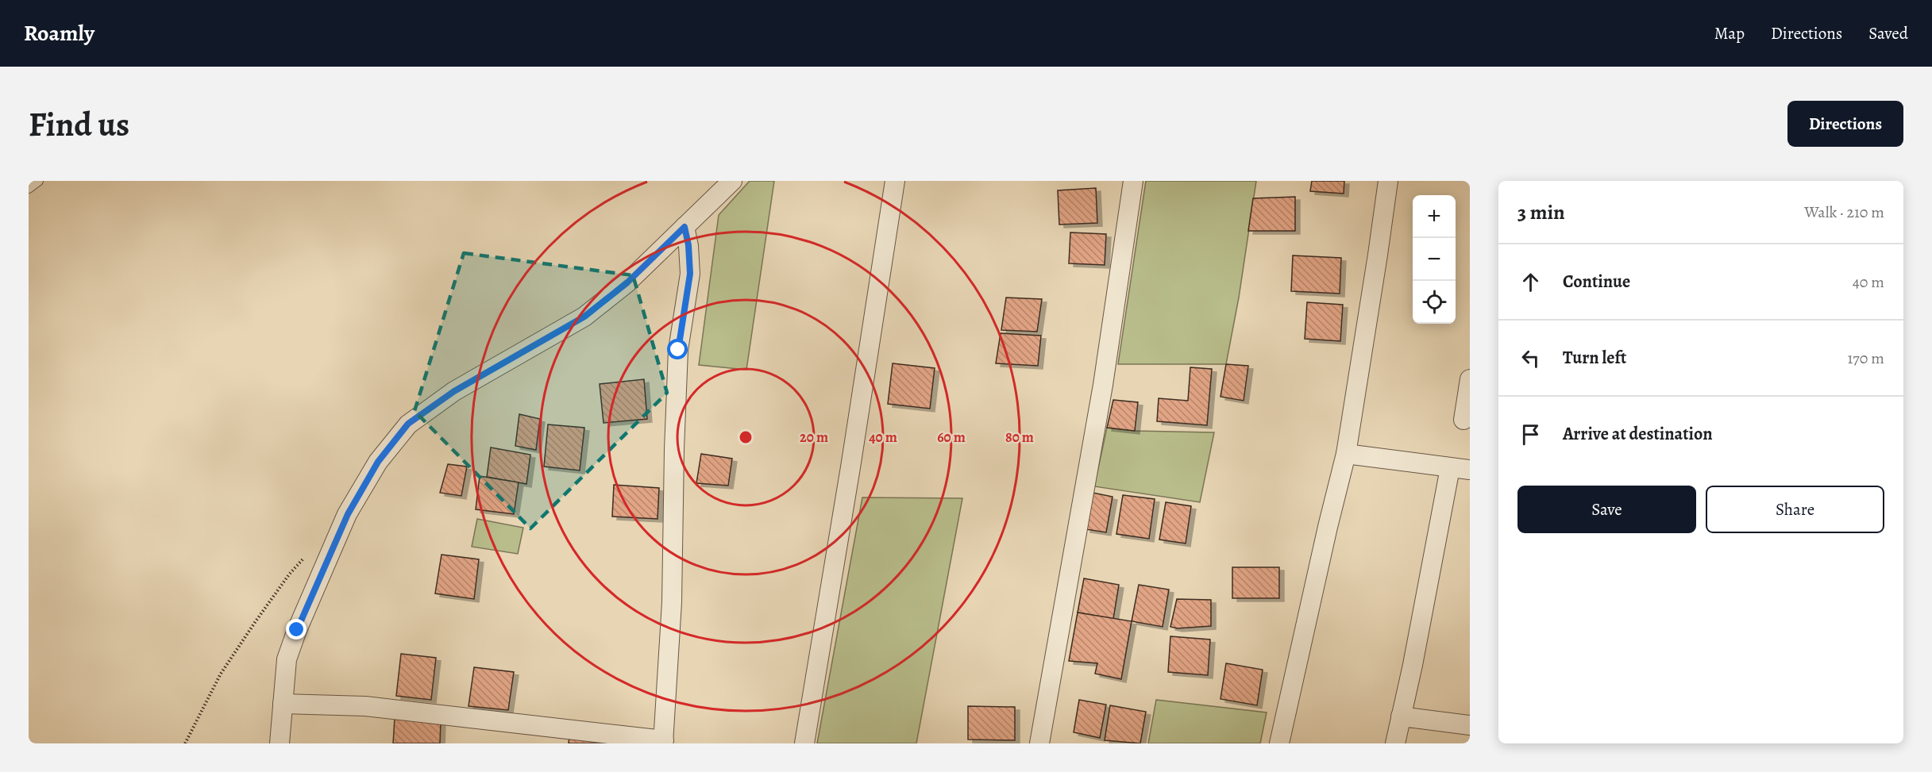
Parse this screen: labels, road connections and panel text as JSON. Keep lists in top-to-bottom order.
{
  "page": {
    "header": "Roamly",
    "nav": ["Map", "Directions", "Saved"],
    "buttons": [
      "Directions",
      ["Save", "Share"]
    ],
    "title": "Find us",
    "heading": ["3 min", "Walk · 210 m"],
    "map_buttons": ["+", "−"],
    "list": [
      ["Continue", "40 m"],
      ["Turn left", "170 m"],
      "Arrive at destination"
    ]
  },
  "rings": [
    "20 m",
    "40 m",
    "60 m",
    "80 m"
  ]
}
